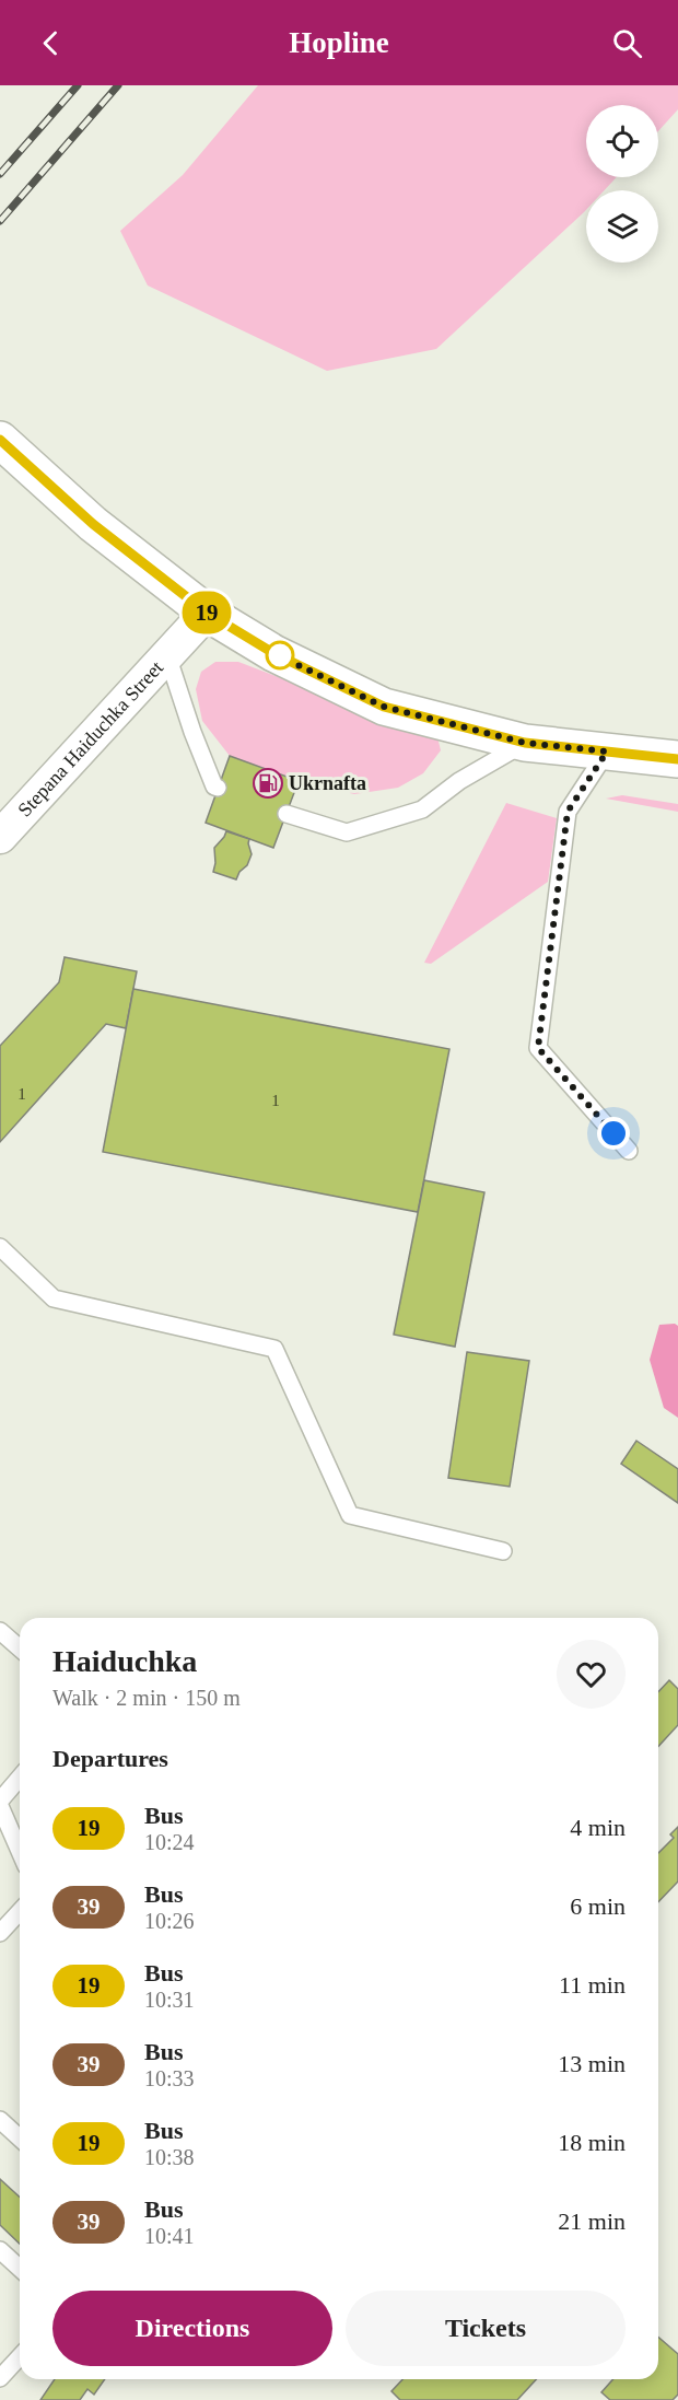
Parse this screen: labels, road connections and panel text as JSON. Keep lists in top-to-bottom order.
{
  "streets": {
    "street": ["Stepana Haiduchka Street"]
  },
  "places": {
    "fuel station": ["Ukrnafta"]
  },
  "lines": ["bus line 19"],
  "house_numbers": ["1", "1"],
  "page": {
    "header": "Hopline",
    "on_map": "19",
    "heading": [
      ["Haiduchka", "Walk · 2 min · 150 m"],
      "Departures"
    ],
    "list": [
      {
        "mark": "19",
        "name": "Bus",
        "note": "10:24",
        "value": "4 min"
      },
      {
        "mark": "39",
        "name": "Bus",
        "note": "10:26",
        "value": "6 min"
      },
      {
        "mark": "19",
        "name": "Bus",
        "note": "10:31",
        "value": "11 min"
      },
      {
        "mark": "39",
        "name": "Bus",
        "note": "10:33",
        "value": "13 min"
      },
      {
        "mark": "19",
        "name": "Bus",
        "note": "10:38",
        "value": "18 min"
      },
      {
        "mark": "39",
        "name": "Bus",
        "note": "10:41",
        "value": "21 min"
      }
    ],
    "buttons": ["Directions", "Tickets"]
  }
}
